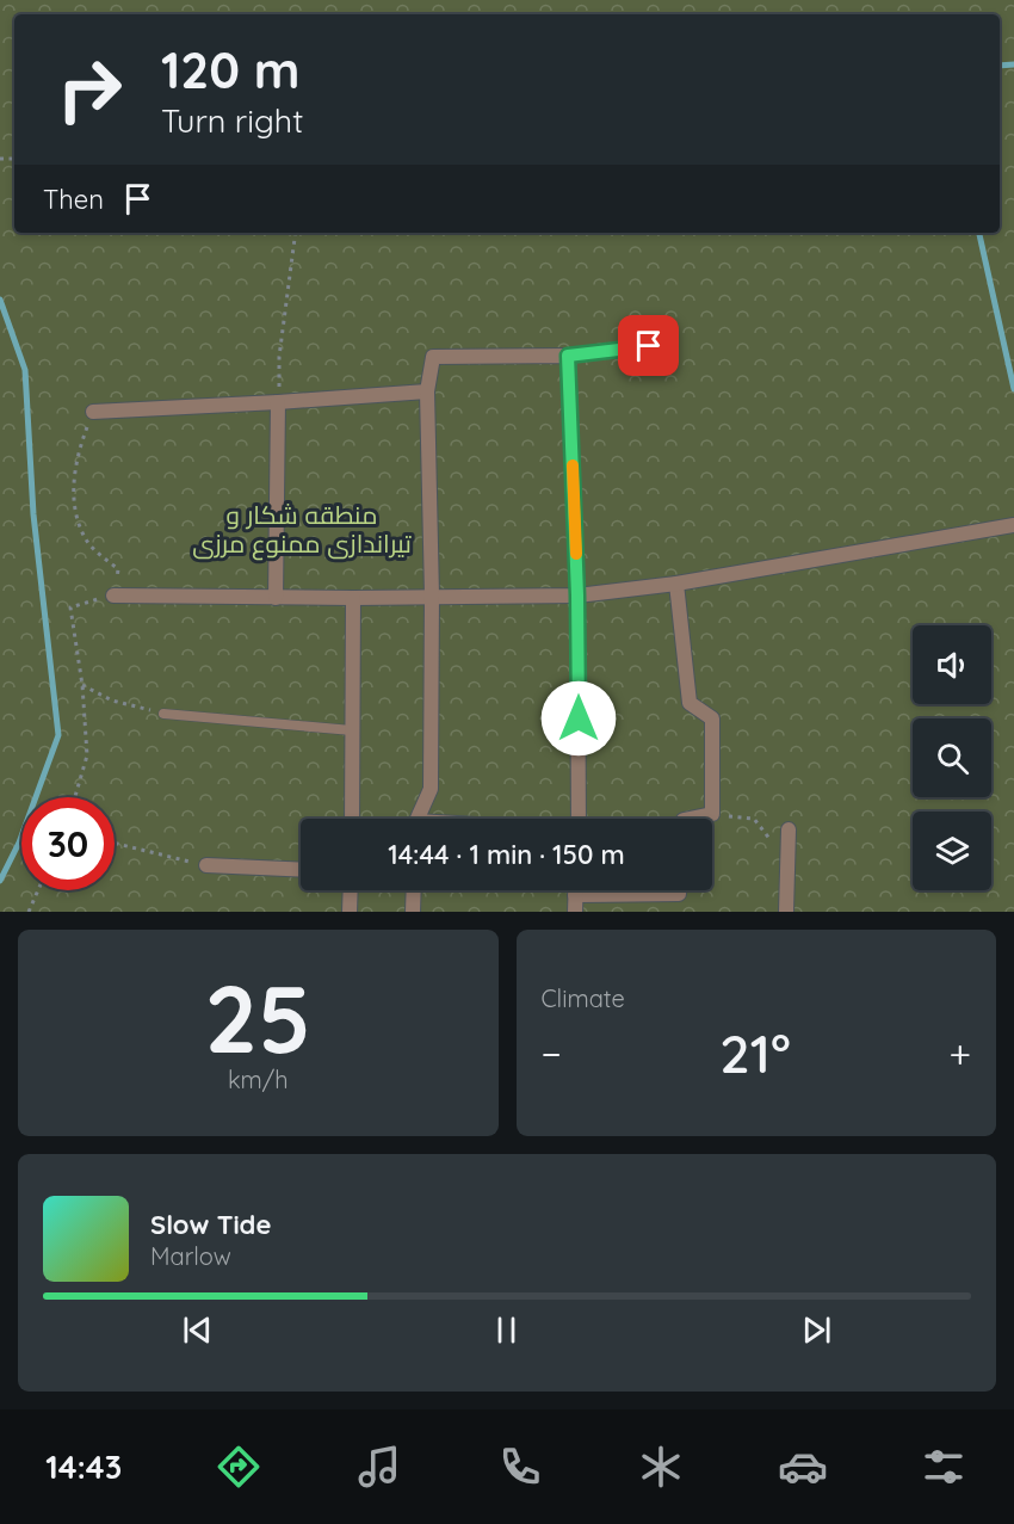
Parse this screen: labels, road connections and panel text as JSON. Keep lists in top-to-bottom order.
{
  "parks": ["منطقه شکار و تیراندازی ممنوع مرزی"],
  "page": {
    "turn": ["120 m", "Turn right"],
    "then": "Then",
    "limit": "30",
    "trip": "14:44 · 1 min · 150 m",
    "tile": [
      ["25", "km/h"],
      "Climate"
    ],
    "heat": ["−", "21°", "+"],
    "song": ["Slow Tide", "Marlow"],
    "tabs": "14:43"
  }
}
